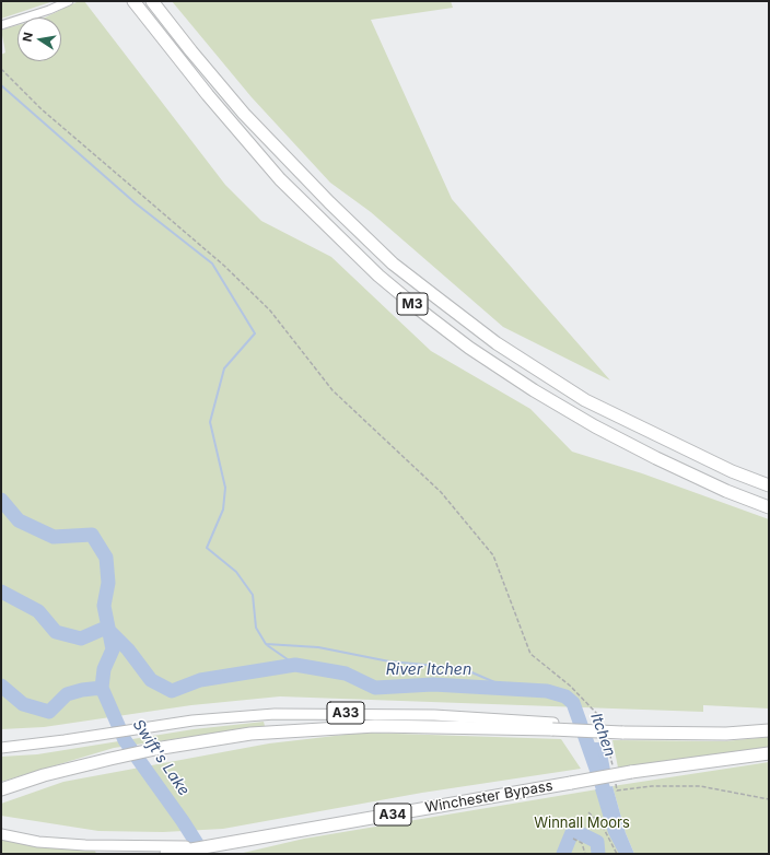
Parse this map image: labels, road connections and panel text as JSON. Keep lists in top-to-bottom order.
{
  "streets": {
    "highway": ["M3", "Winchester Bypass", "A34"],
    "main road": ["A33"]
  },
  "crossings": [
    ["Winchester Bypass", "A34"]
  ],
  "water": ["River Itchen", "Itchen", "Swift's Lake"],
  "parks": ["Winnall Moors"],
  "north": "left"
}
